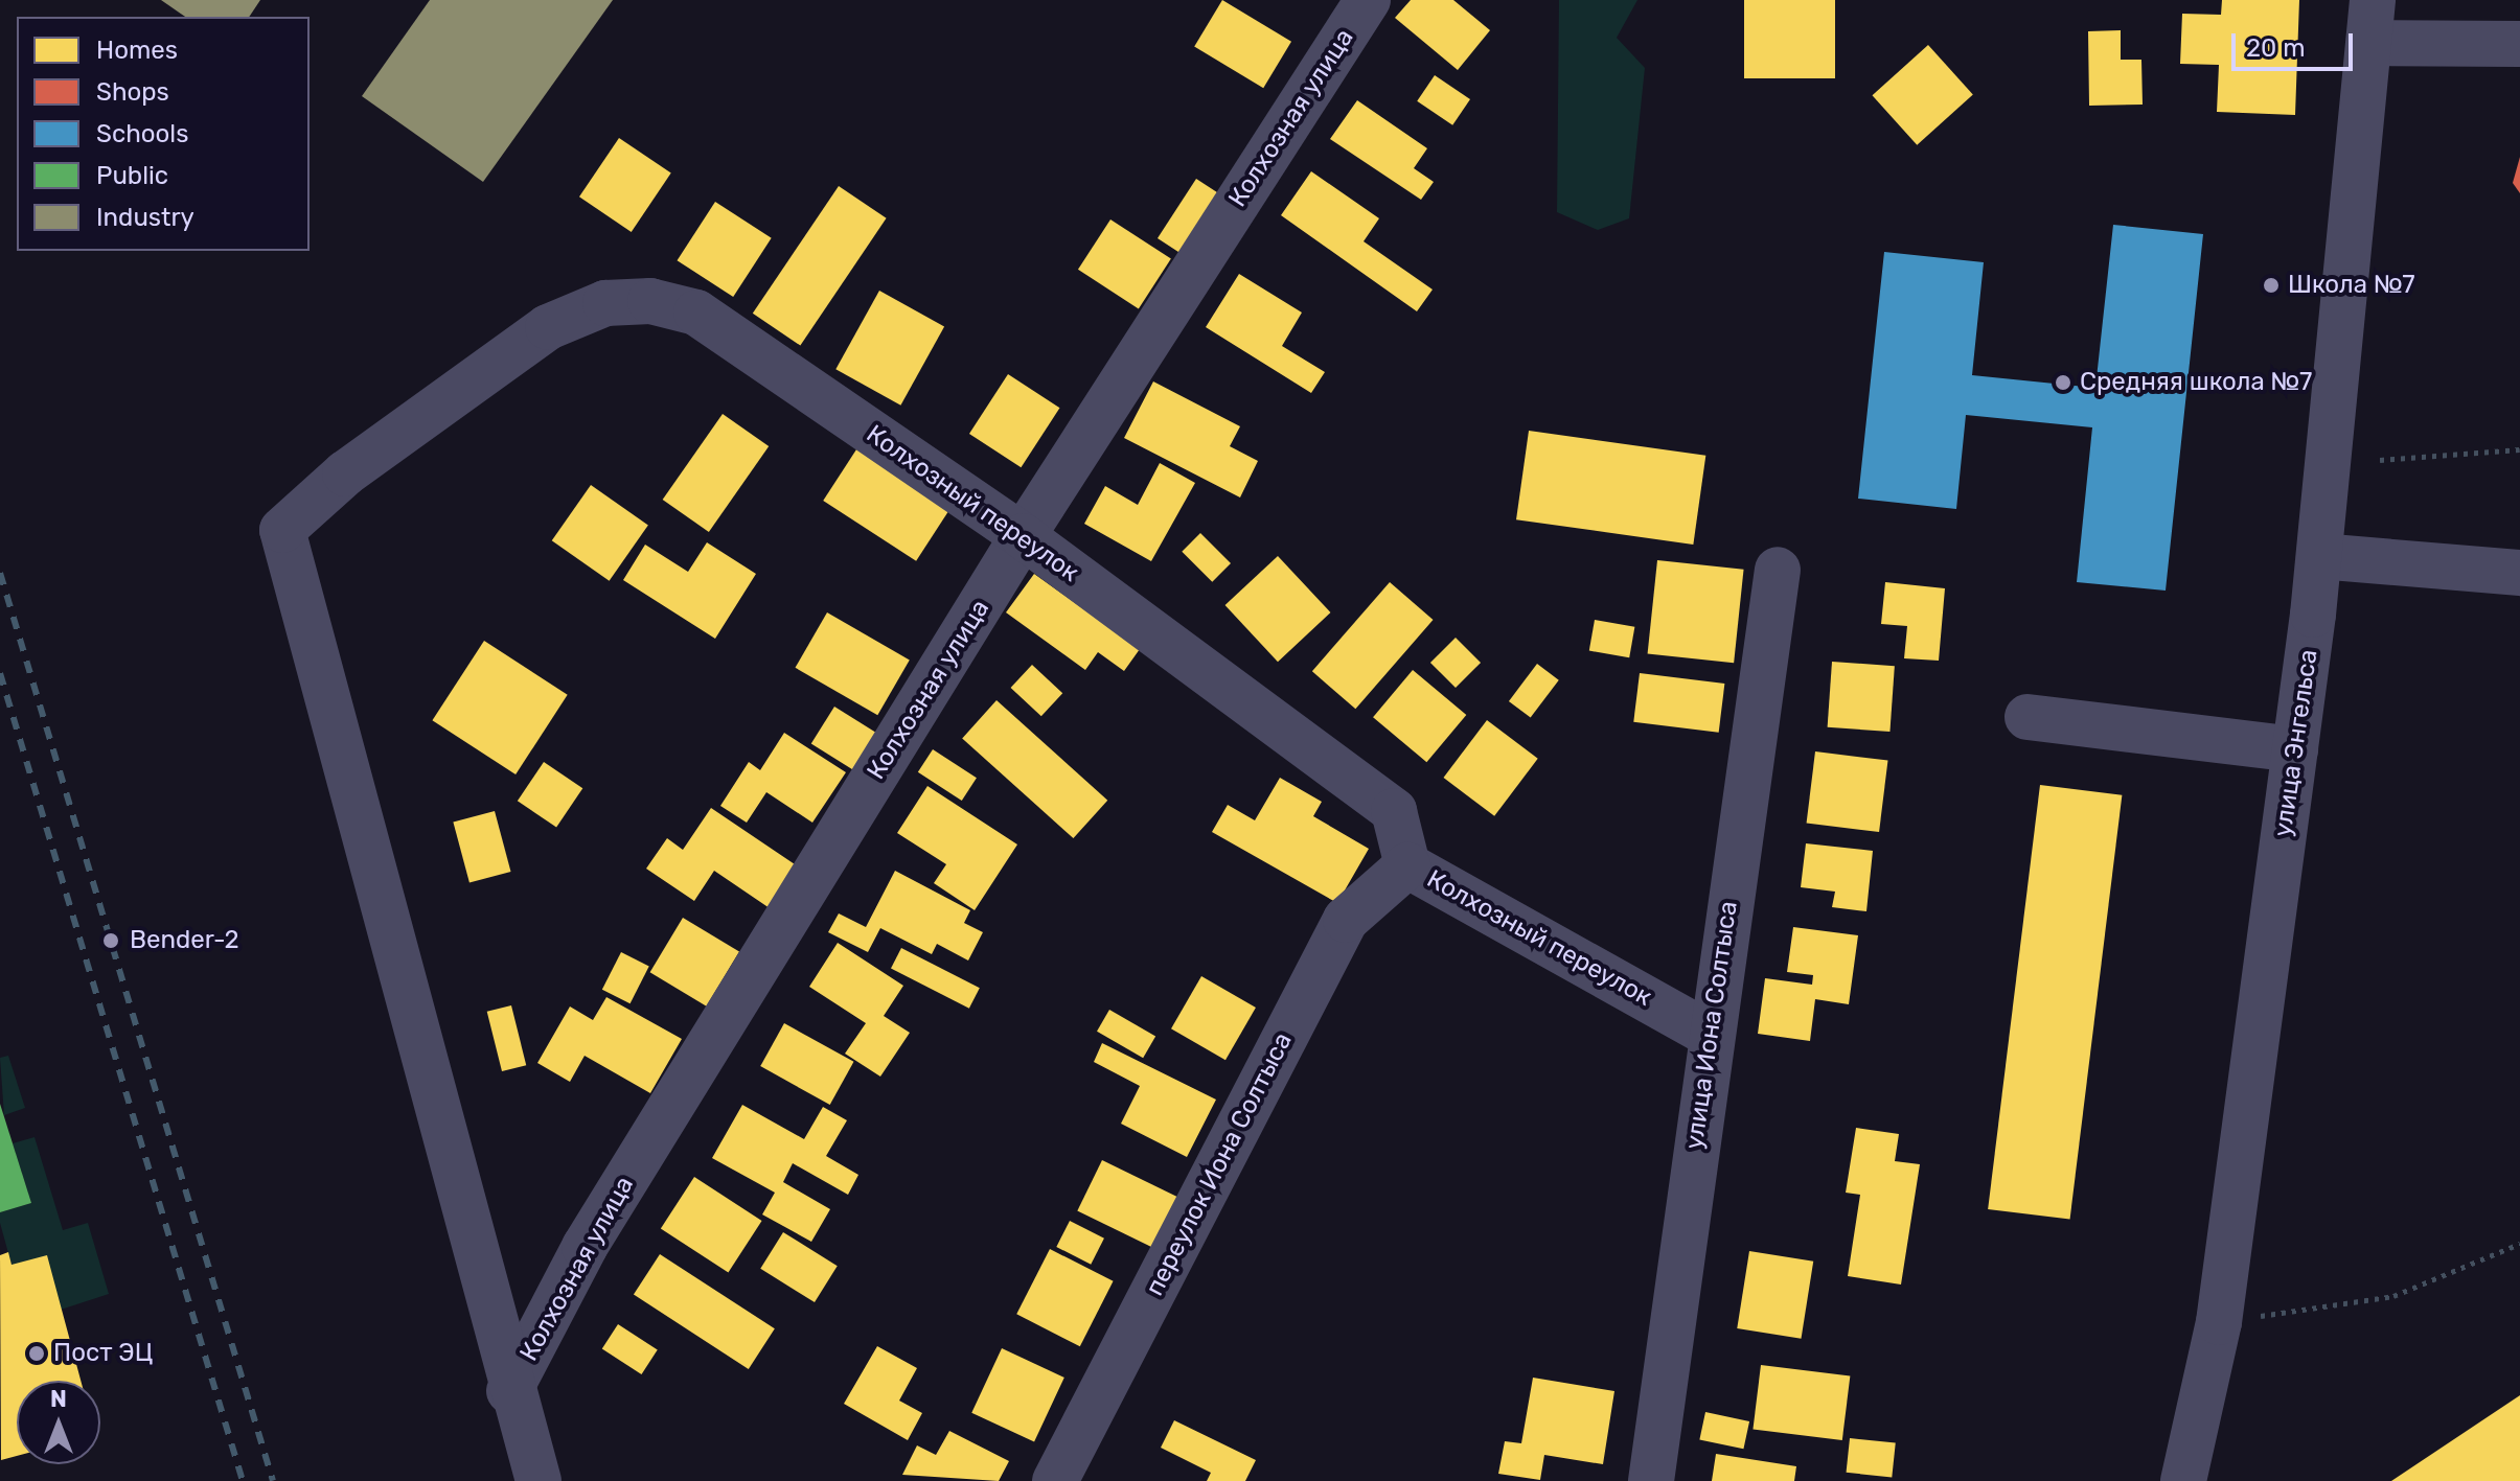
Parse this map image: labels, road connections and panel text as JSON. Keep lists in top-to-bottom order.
{
  "streets": {
    "street": [
      "Колхозная улица",
      "Колхозный переулок",
      "улица Энгельса",
      "улица Иона Солтыса",
      "переулок Иона Солтыса"
    ]
  },
  "crossings": [
    ["Колхозная улица", "Колхозный переулок"],
    ["Колхозный переулок", "улица Иона Солтыса"],
    ["Колхозный переулок", "переулок Иона Солтыса"]
  ],
  "places": [
    "Школа №7",
    "Средняя школа №7",
    "Bender-2",
    "Пост ЭЦ"
  ],
  "legend": [
    "Homes",
    "Shops",
    "Schools",
    "Public",
    "Industry"
  ],
  "scale_bar": "20 m",
  "north": "top"
}
